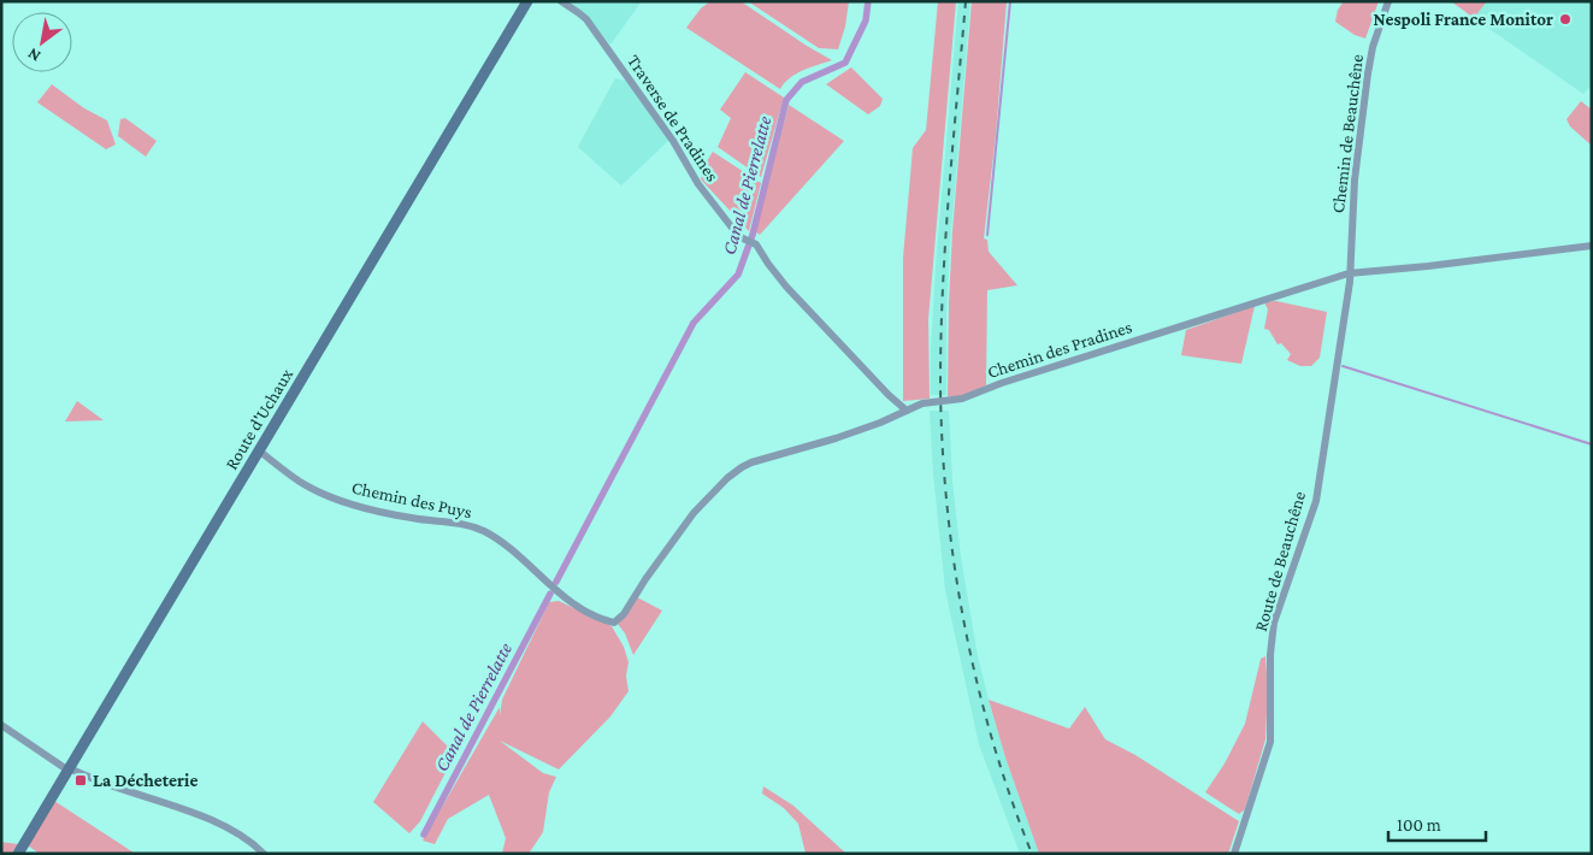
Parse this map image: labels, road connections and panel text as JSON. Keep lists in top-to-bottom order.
{
  "streets": {
    "main road": ["Route d'Uchaux"],
    "street": [
      "Traverse de Pradines",
      "Chemin de Beauchêne",
      "Chemin des Pradines",
      "Chemin des Puys",
      "Route de Beauchêne"
    ]
  },
  "crossings": [
    ["Traverse de Pradines", "Chemin des Pradines"],
    ["Chemin de Beauchêne", "Chemin des Pradines"],
    ["Chemin de Beauchêne", "Route de Beauchêne"],
    ["Chemin des Pradines", "Chemin des Puys"],
    ["Chemin des Pradines", "Route de Beauchêne"],
    ["Route d'Uchaux", "Chemin des Puys"]
  ],
  "water": ["Canal de Pierrelatte"],
  "places": {
    "other": ["Nespoli France Monitor"],
    "transit": ["La Décheterie"]
  },
  "scale_bar": "100 m",
  "north": "bottom left"
}
